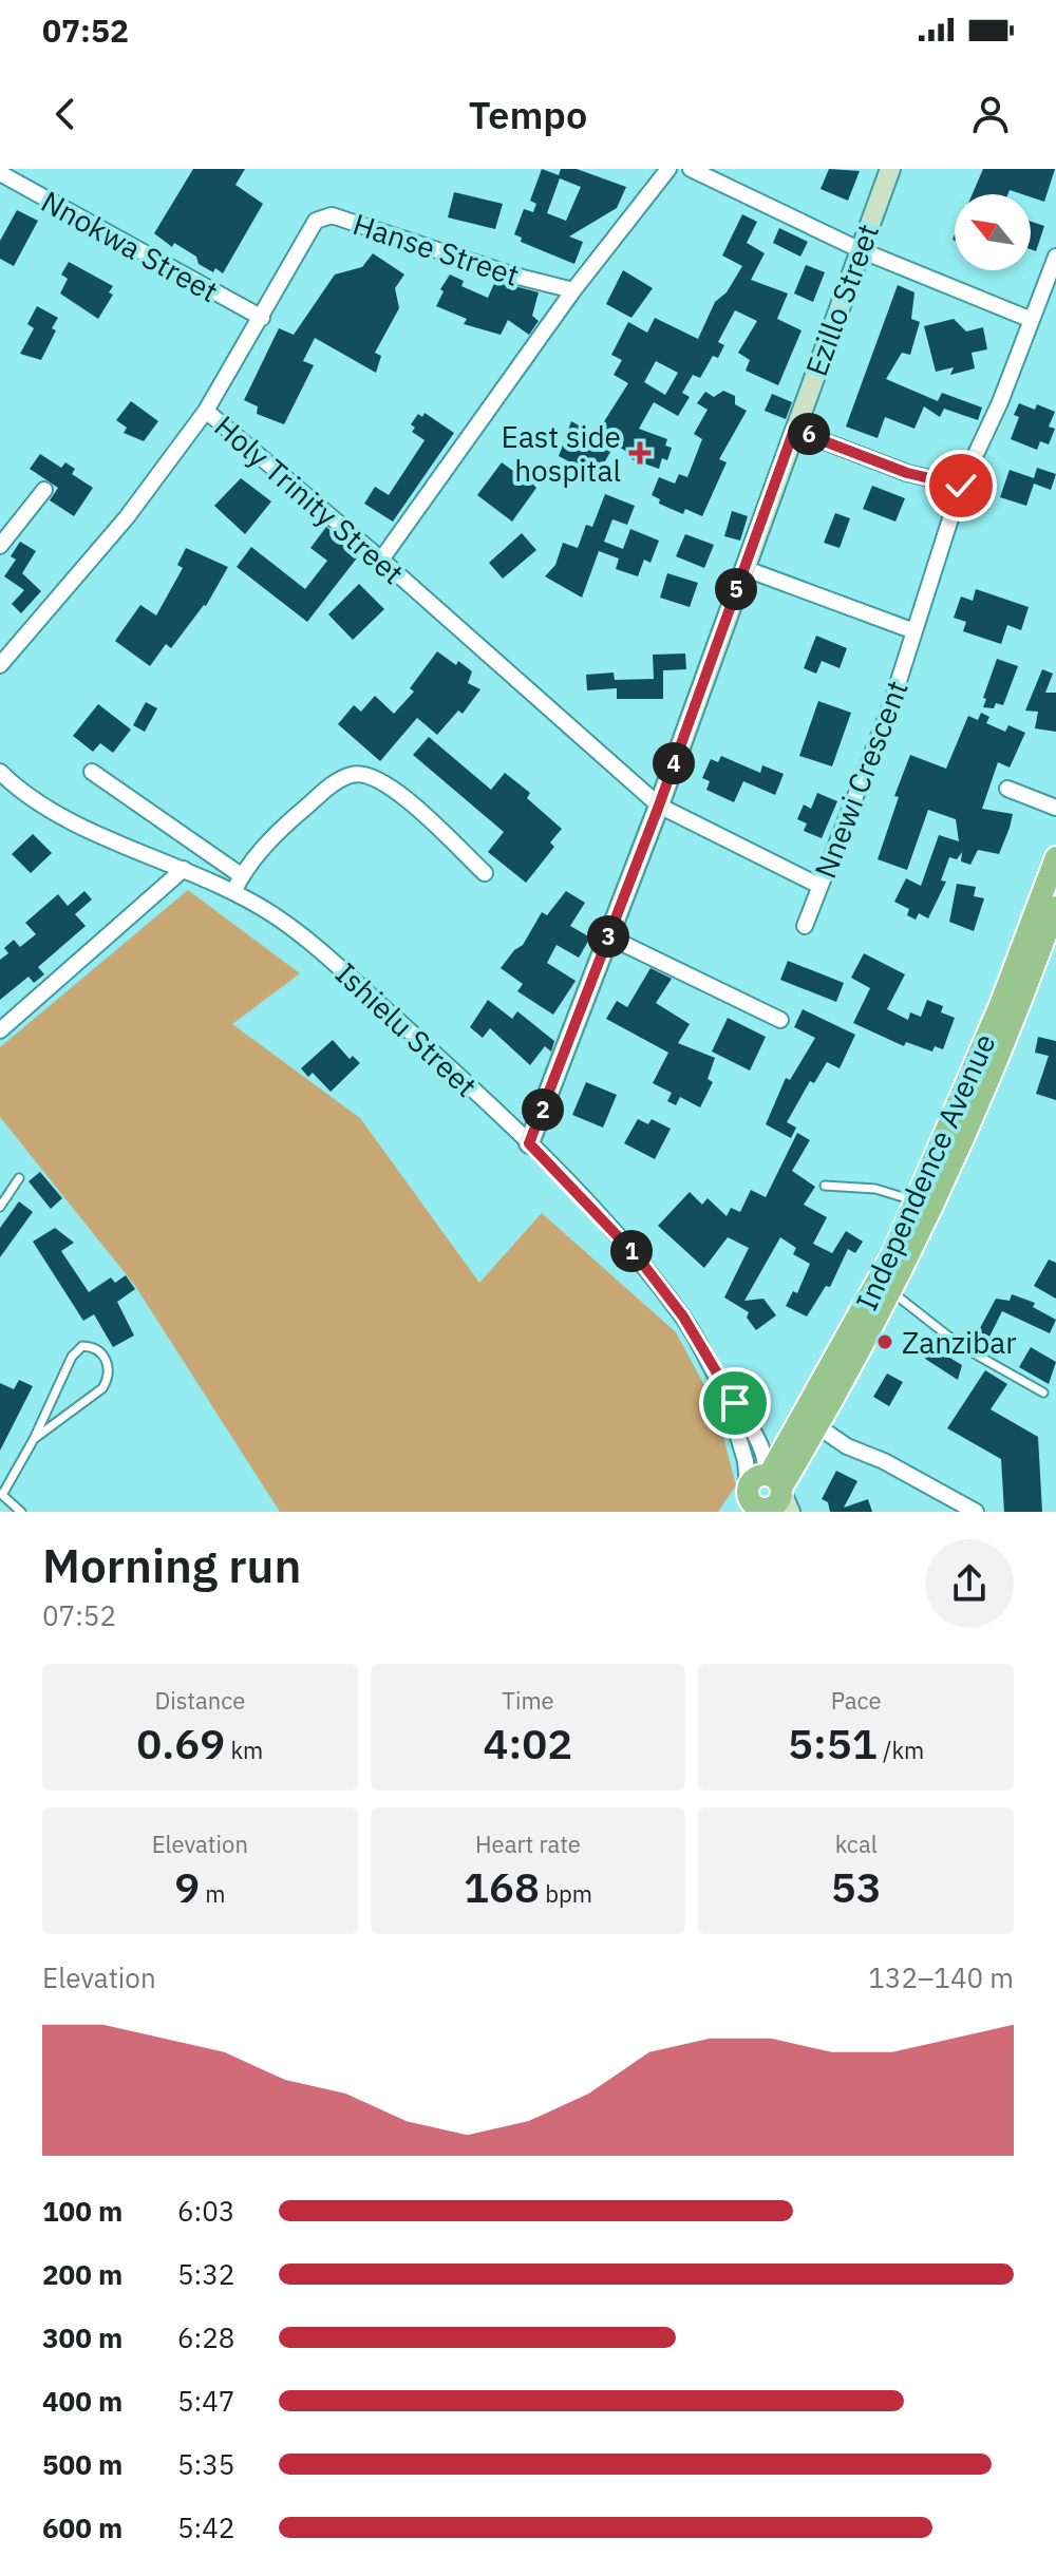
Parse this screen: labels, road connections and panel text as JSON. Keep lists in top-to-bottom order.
{
  "streets": {
    "main road": ["Independence Avenue"],
    "street": [
      "Nnokwa Street",
      "Hanse Street",
      "Ezillo Street",
      "Holy Trinity Street",
      "Nnewi Crescent",
      "Ishielu Street"
    ]
  },
  "crossings": [
    ["Nnokwa Street", "Hanse Street"],
    ["Hanse Street", "Holy Trinity Street"],
    ["Ezillo Street", "Holy Trinity Street"],
    ["Ezillo Street", "Ishielu Street"],
    ["Holy Trinity Street", "Nnewi Crescent"],
    ["Ishielu Street", "Independence Avenue"]
  ],
  "places": {
    "health": ["East side hospital"],
    "other": ["Zanzibar"]
  },
  "north": "top left",
  "page": {
    "status": "07:52",
    "header": "Tempo",
    "pins": [
      "6",
      "5",
      "4",
      "3",
      "2",
      "1"
    ],
    "heading": ["Morning run", "07:52"],
    "stats": [
      ["Distance", "0.69 km"],
      ["Time", "4:02"],
      ["Pace", "5:51 /km"],
      ["Elevation", "9 m"],
      ["Heart rate", "168 bpm"],
      ["kcal", "53"]
    ],
    "chart": ["Elevation", "132–140 m"],
    "list": [
      {
        "name": "100 m",
        "note": "6:03"
      },
      {
        "name": "200 m",
        "note": "5:32"
      },
      {
        "name": "300 m",
        "note": "6:28"
      },
      {
        "name": "400 m",
        "note": "5:47"
      },
      {
        "name": "500 m",
        "note": "5:35"
      },
      {
        "name": "600 m",
        "note": "5:42"
      }
    ]
  }
}
